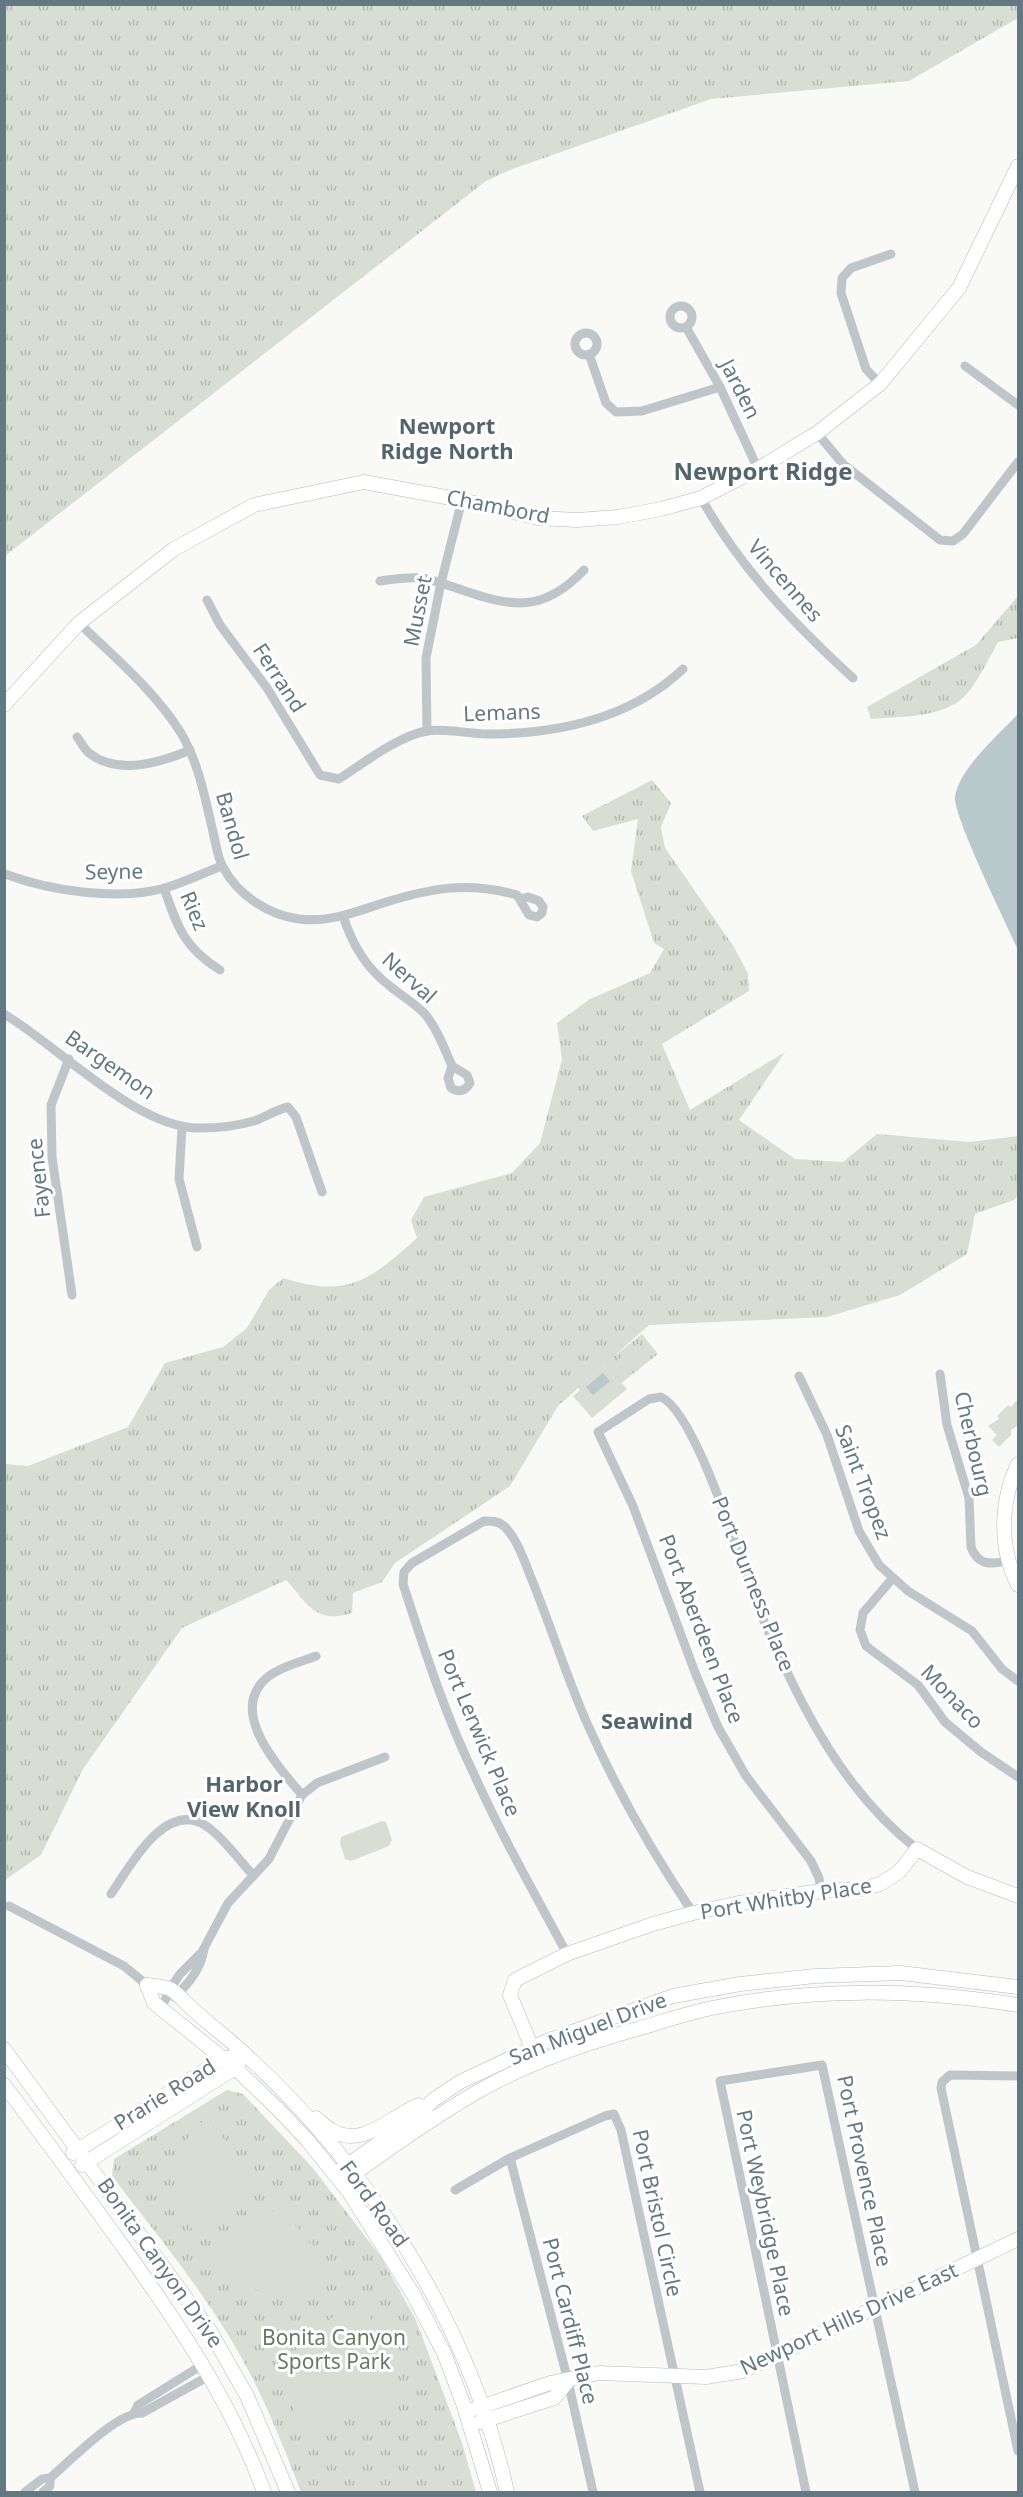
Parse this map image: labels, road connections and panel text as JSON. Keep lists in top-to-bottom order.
{
  "streets": {
    "street": [
      "Jarden",
      "Chambord",
      "Vincennes",
      "Musset",
      "Ferrand",
      "Lemans",
      "Bandol",
      "Seyne",
      "Riez",
      "Nerval",
      "Bargemon",
      "Fayence",
      "Cherbourg",
      "Saint Tropez",
      "Port Durness Place",
      "Port Aberdeen Place",
      "Monaco",
      "Port Lerwick Place",
      "Port Whitby Place",
      "San Miguel Drive",
      "Prarie Road",
      "Port Provence Place",
      "Ford Road",
      "Port Bristol Circle",
      "Port Weybridge Place",
      "Bonita Canyon Drive",
      "Newport Hills Drive East",
      "Port Cardiff Place"
    ]
  },
  "crossings": [
    ["Jarden", "Chambord"],
    ["Chambord", "Vincennes"],
    ["Chambord", "Musset"],
    ["Chambord", "Bandol"],
    ["Musset", "Lemans"],
    ["Ferrand", "Lemans"],
    ["Bandol", "Seyne"],
    ["Bandol", "Nerval"],
    ["Seyne", "Riez"],
    ["Bargemon", "Fayence"],
    ["Saint Tropez", "Monaco"],
    ["Port Durness Place", "Port Aberdeen Place"],
    ["Port Durness Place", "Port Whitby Place"],
    ["Port Aberdeen Place", "Port Whitby Place"],
    ["Port Lerwick Place", "Port Whitby Place"],
    ["Port Whitby Place", "San Miguel Drive"],
    ["San Miguel Drive", "Ford Road"],
    ["Prarie Road", "Ford Road"],
    ["Prarie Road", "Bonita Canyon Drive"],
    ["Port Provence Place", "Port Weybridge Place"],
    ["Port Provence Place", "Newport Hills Drive East"],
    ["Ford Road", "Newport Hills Drive East"],
    ["Port Bristol Circle", "Newport Hills Drive East"],
    ["Port Bristol Circle", "Port Cardiff Place"],
    ["Port Weybridge Place", "Newport Hills Drive East"],
    ["Newport Hills Drive East", "Port Cardiff Place"]
  ],
  "districts": [
    "Newport Ridge North",
    "Newport Ridge",
    "Seawind",
    "Harbor View Knoll"
  ],
  "parks": ["Bonita Canyon Sports Park"]
}
